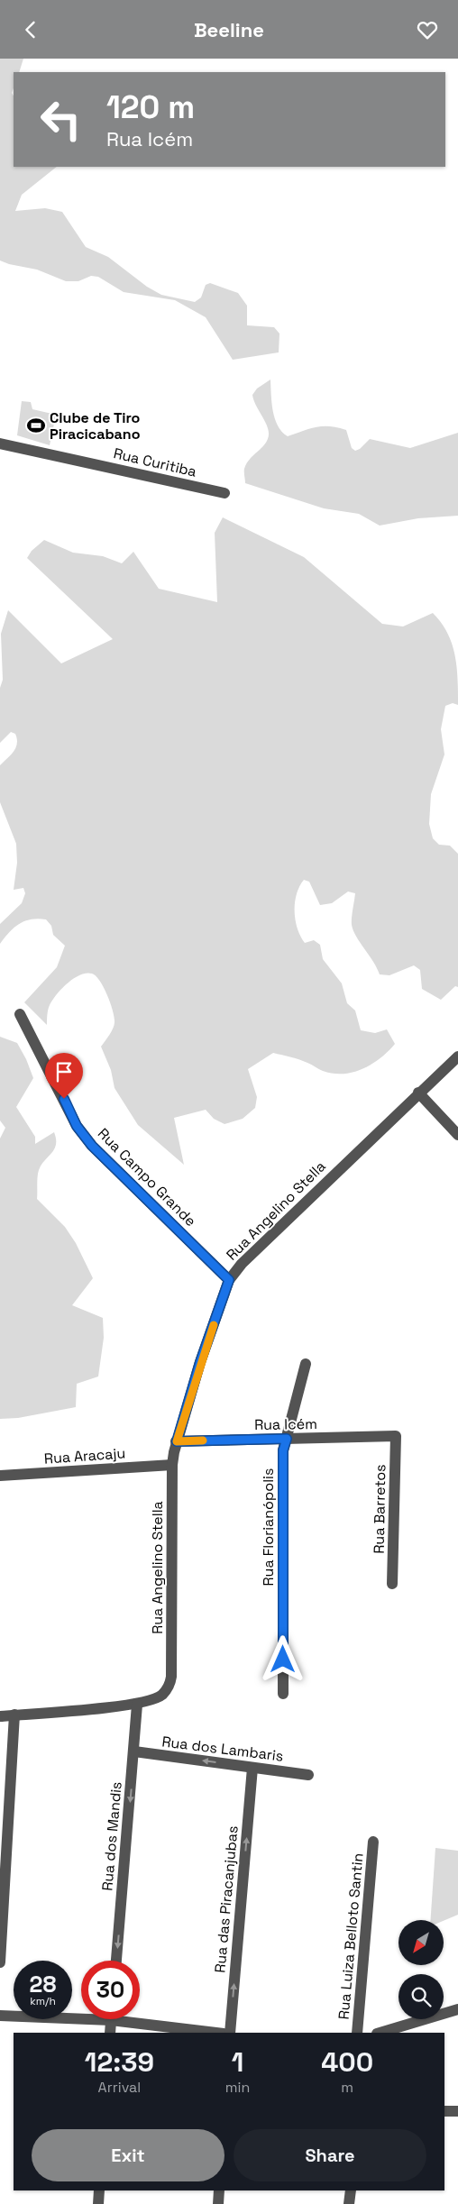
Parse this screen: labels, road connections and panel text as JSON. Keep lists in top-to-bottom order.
{
  "streets": {
    "street": [
      "Rua Curitiba",
      "Rua Campo Grande",
      "Rua Angelino Stella",
      "Rua Icém",
      "Rua Aracaju",
      "Rua Barretos",
      "Rua Florianópolis",
      "Rua dos Lambaris",
      "Rua dos Mandis",
      "Rua das Piracanjubas",
      "Rua Luiza Belloto Santin"
    ]
  },
  "crossings": [
    ["Rua Campo Grande", "Rua Angelino Stella"],
    ["Rua Angelino Stella", "Rua Icém"],
    ["Rua Angelino Stella", "Rua Aracaju"],
    ["Rua Angelino Stella", "Rua dos Mandis"],
    ["Rua Icém", "Rua Barretos"],
    ["Rua Icém", "Rua Florianópolis"],
    ["Rua dos Lambaris", "Rua dos Mandis"],
    ["Rua dos Lambaris", "Rua das Piracanjubas"]
  ],
  "one_way": ["Rua dos Lambaris", "Rua dos Mandis", "Rua das Piracanjubas"],
  "places": {
    "sports": ["Clube de Tiro Piracicabano"]
  },
  "north": "bottom left",
  "page": {
    "header": "Beeline",
    "turn": ["120 m", "Rua Icém"],
    "speed": "28 km/h",
    "limit": "30",
    "eta": [
      "12:39",
      "Arrival",
      "1",
      "min",
      "400",
      "m"
    ],
    "buttons": ["Exit", "Share"]
  }
}
